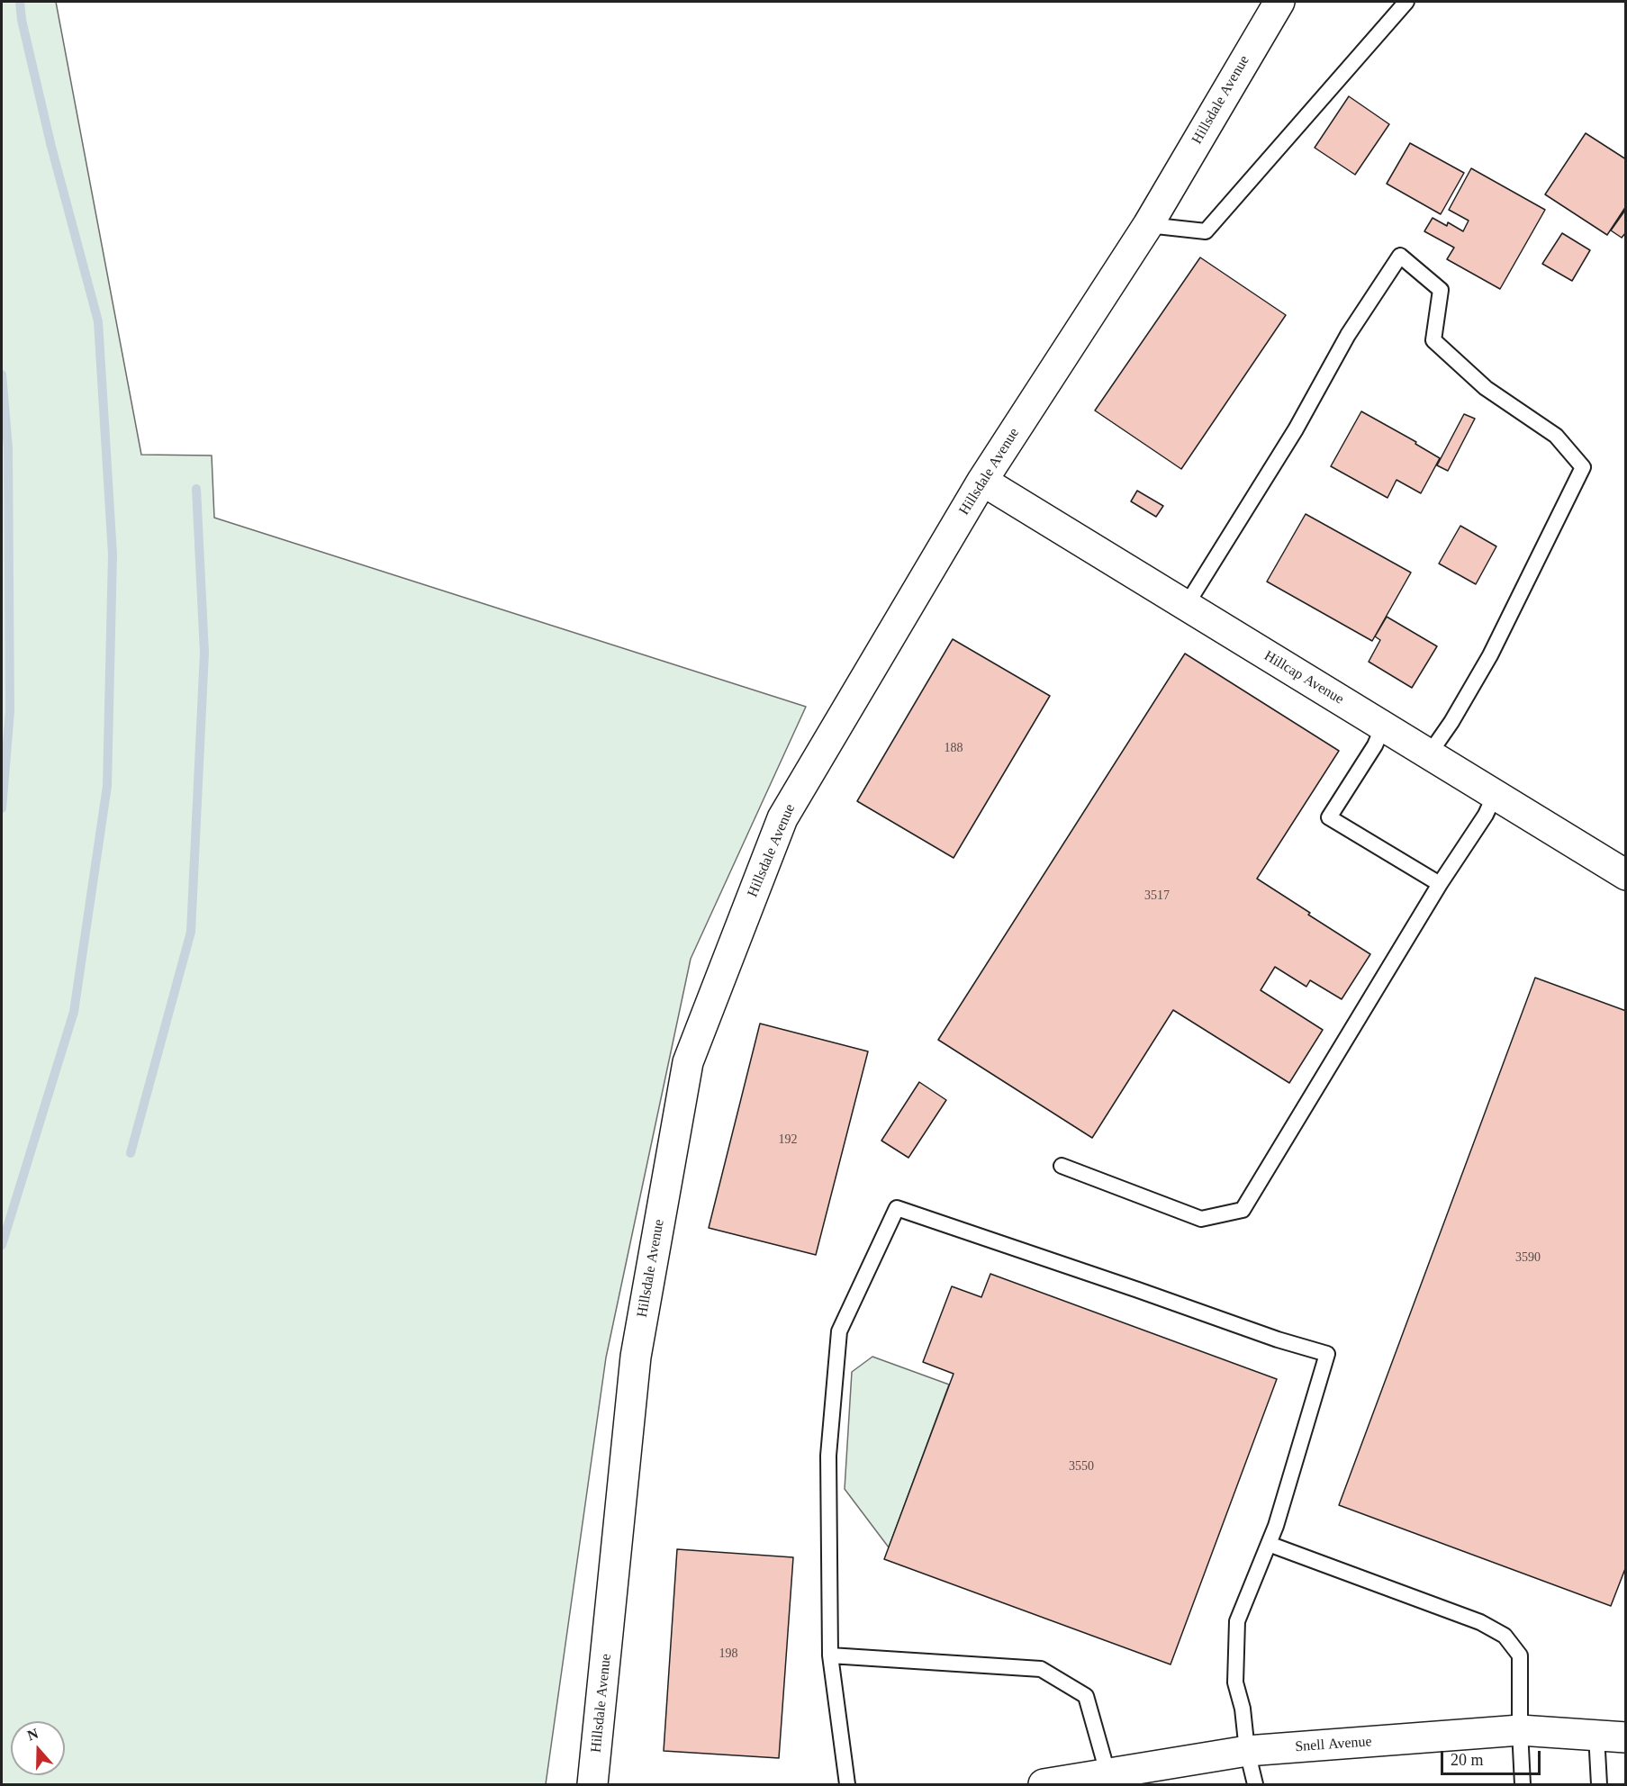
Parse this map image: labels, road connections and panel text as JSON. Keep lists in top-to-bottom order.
{
  "streets": {
    "street": ["Hillsdale Avenue", "Hillcap Avenue", "Snell Avenue"]
  },
  "crossings": [
    ["Hillsdale Avenue", "Hillcap Avenue"]
  ],
  "house_numbers": [
    "188",
    "3517",
    "192",
    "3590",
    "3550",
    "198"
  ],
  "scale_bar": "20 m",
  "north": "top"
}
